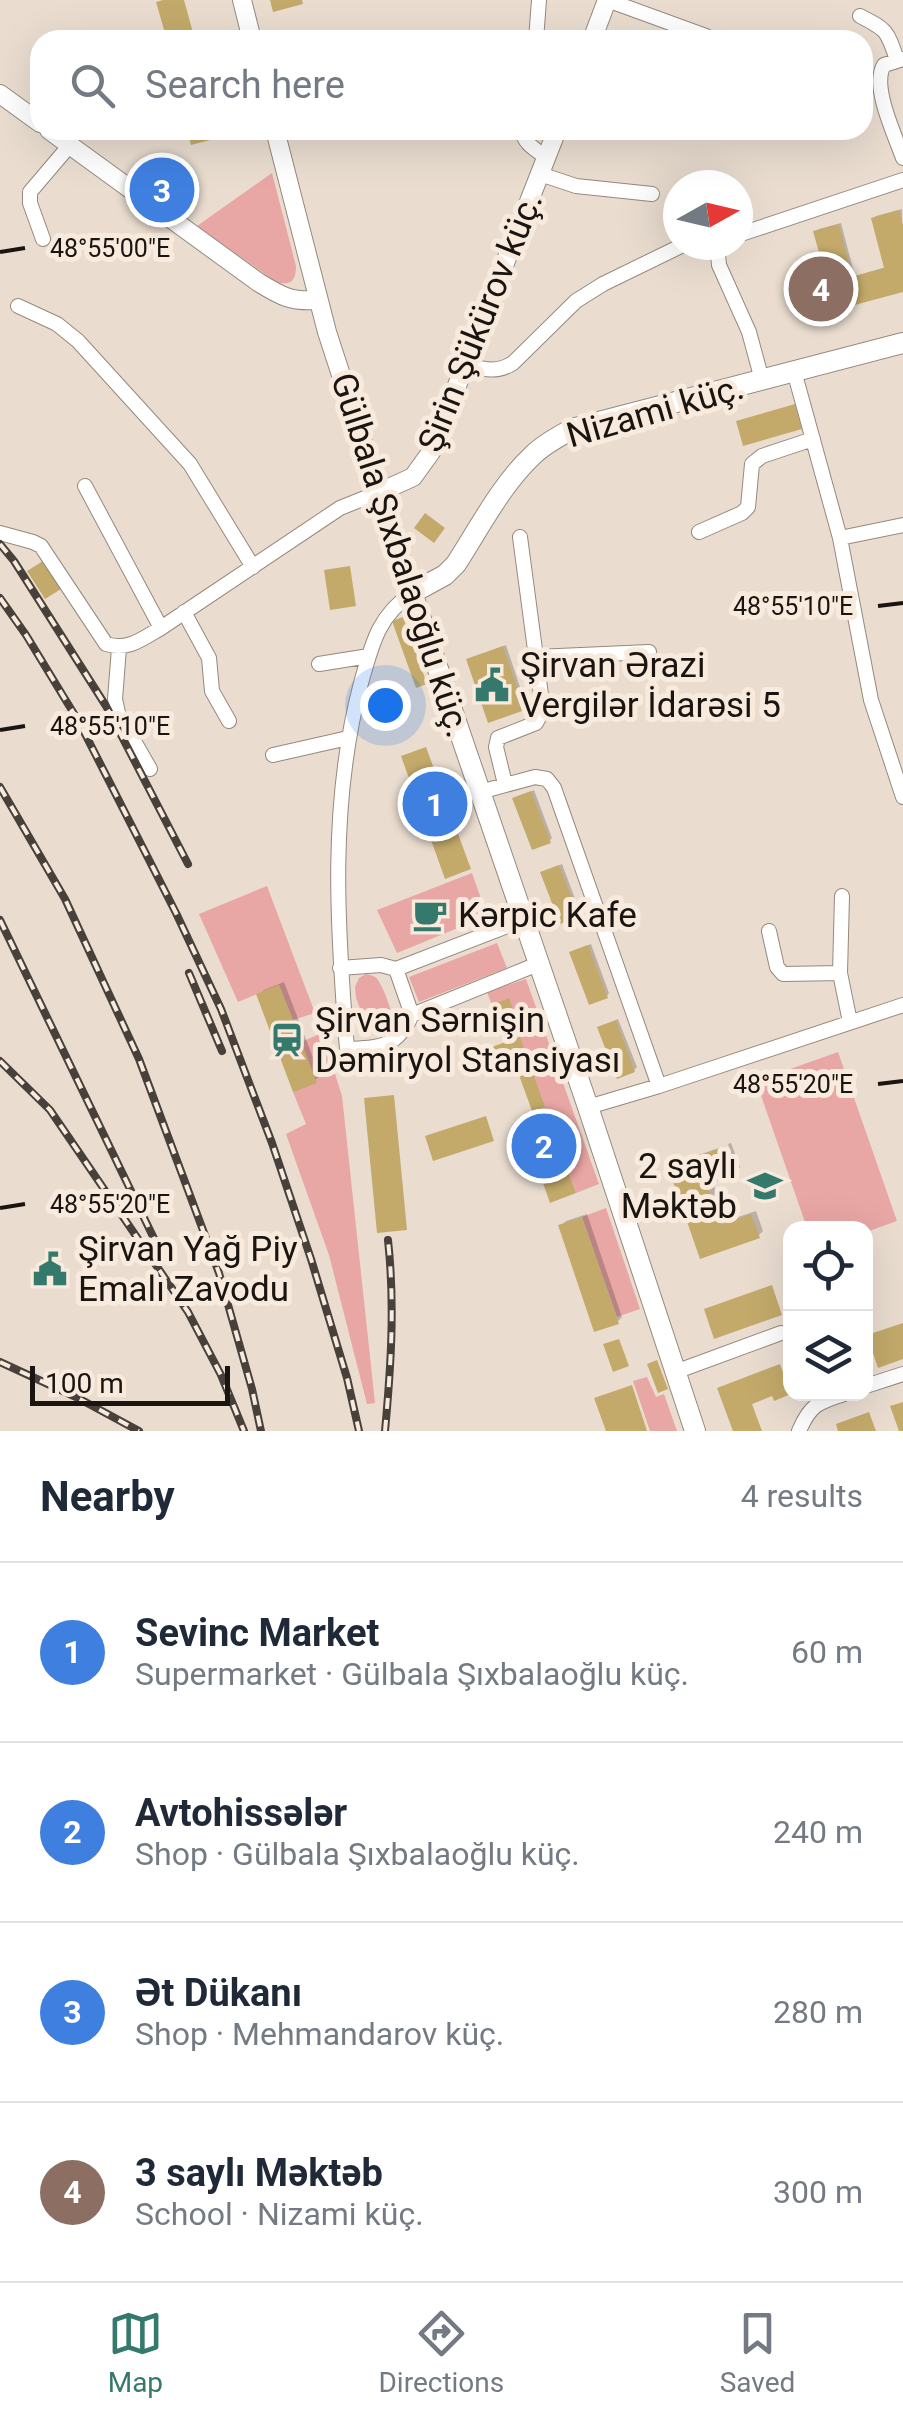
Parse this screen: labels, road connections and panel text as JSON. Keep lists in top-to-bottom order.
{
  "streets": {
    "main road": ["Nizami küç.", "Gülbala Şıxbalaoğlu küç."],
    "street": ["Şirin Şükürov küç."]
  },
  "crossings": [
    ["Şirin Şükürov küç.", "Gülbala Şıxbalaoğlu küç."],
    ["Nizami küç.", "Gülbala Şıxbalaoğlu küç."]
  ],
  "places": {
    "public building": ["Şirvan Ərazi Vergilər İdarəsi 5", "Şirvan Yağ Piy Emalı Zavodu"],
    "cafe": ["Kərpic Kafe"],
    "station": ["Şirvan Sərnişin Dəmiryol Stansiyası"],
    "school or university": ["2 saylı Məktəb"]
  },
  "scale_bar": "100 m",
  "north": "right",
  "page": {
    "search": "Search here",
    "pins": [
      "3",
      "4",
      "1",
      "2"
    ],
    "scale": "100 m",
    "heading": ["Nearby", "4 results"],
    "list": [
      {
        "mark": "1",
        "name": "Sevinc Market",
        "note": "Supermarket · Gülbala Şıxbalaoğlu küç.",
        "value": "60 m"
      },
      {
        "mark": "2",
        "name": "Avtohissələr",
        "note": "Shop · Gülbala Şıxbalaoğlu küç.",
        "value": "240 m"
      },
      {
        "mark": "3",
        "name": "Ət Dükanı",
        "note": "Shop · Mehmandarov küç.",
        "value": "280 m"
      },
      {
        "mark": "4",
        "name": "3 saylı Məktəb",
        "note": "School · Nizami küç.",
        "value": "300 m"
      }
    ],
    "nav": ["Map", "Directions", "Saved"]
  },
  "coordinates": ["48°55'00\"E", "48°55'10\"E", "48°55'20\"E"]
}
